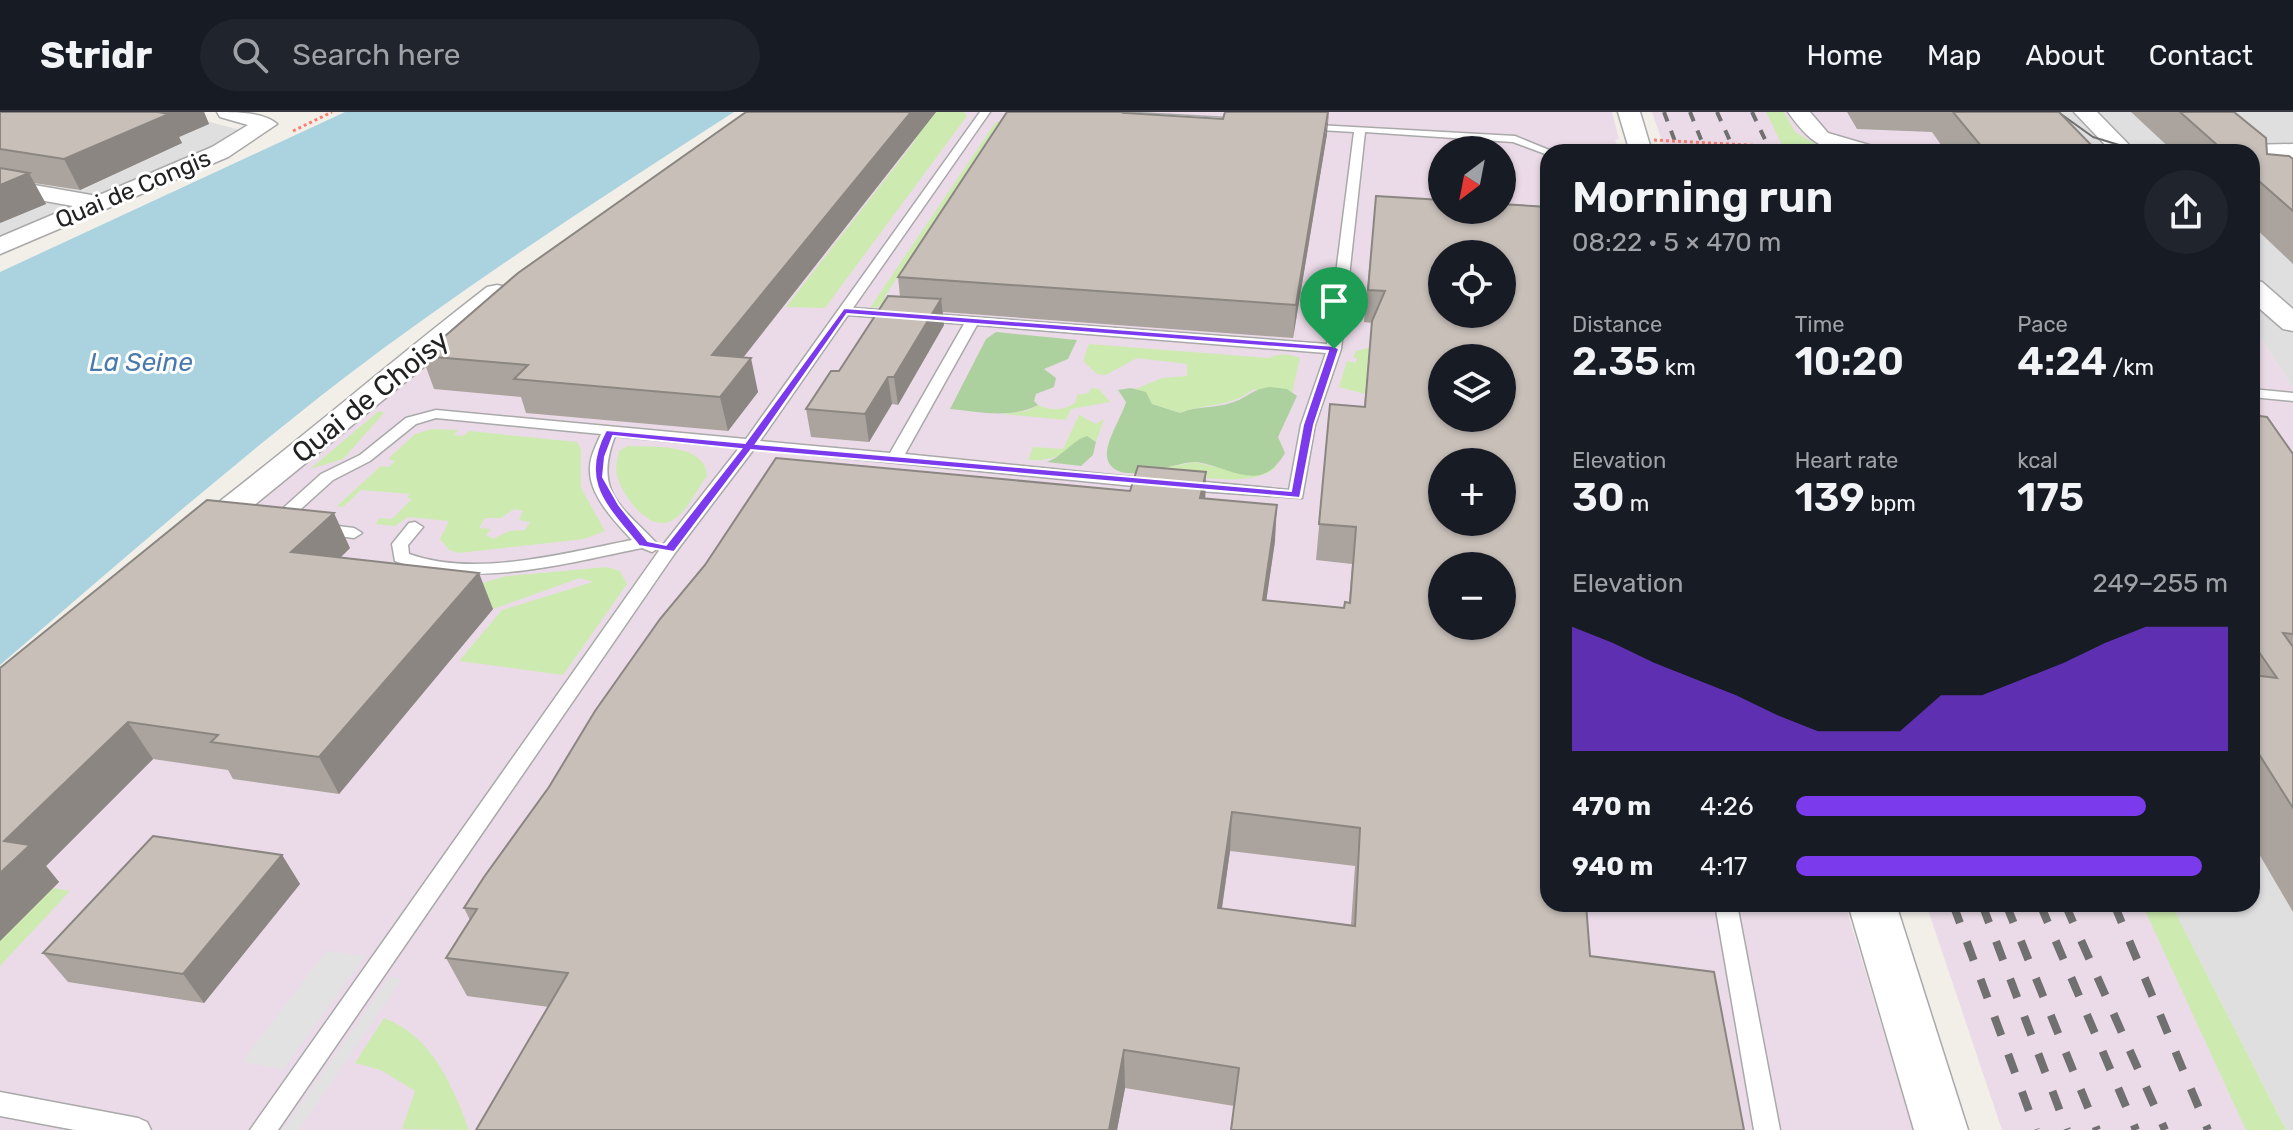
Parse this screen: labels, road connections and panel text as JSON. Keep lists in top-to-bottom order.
{
  "streets": {
    "street": ["Quai de Congis", "Quai de Choisy"]
  },
  "water": ["La Seine"],
  "north": "bottom left",
  "page": {
    "header": "Stridr",
    "search": "Search here",
    "nav": [
      "Home",
      "Map",
      "About",
      "Contact"
    ],
    "map_buttons": ["+", "−"],
    "heading": ["Morning run", "08:22 · 5 × 470 m"],
    "stats": [
      ["Distance", "2.35 km"],
      ["Time", "10:20"],
      ["Pace", "4:24 /km"],
      ["Elevation", "30 m"],
      ["Heart rate", "139 bpm"],
      ["kcal", "175"]
    ],
    "chart": ["Elevation", "249–255 m"],
    "list": [
      {
        "name": "470 m",
        "note": "4:26"
      },
      {
        "name": "940 m",
        "note": "4:17"
      }
    ]
  }
}
